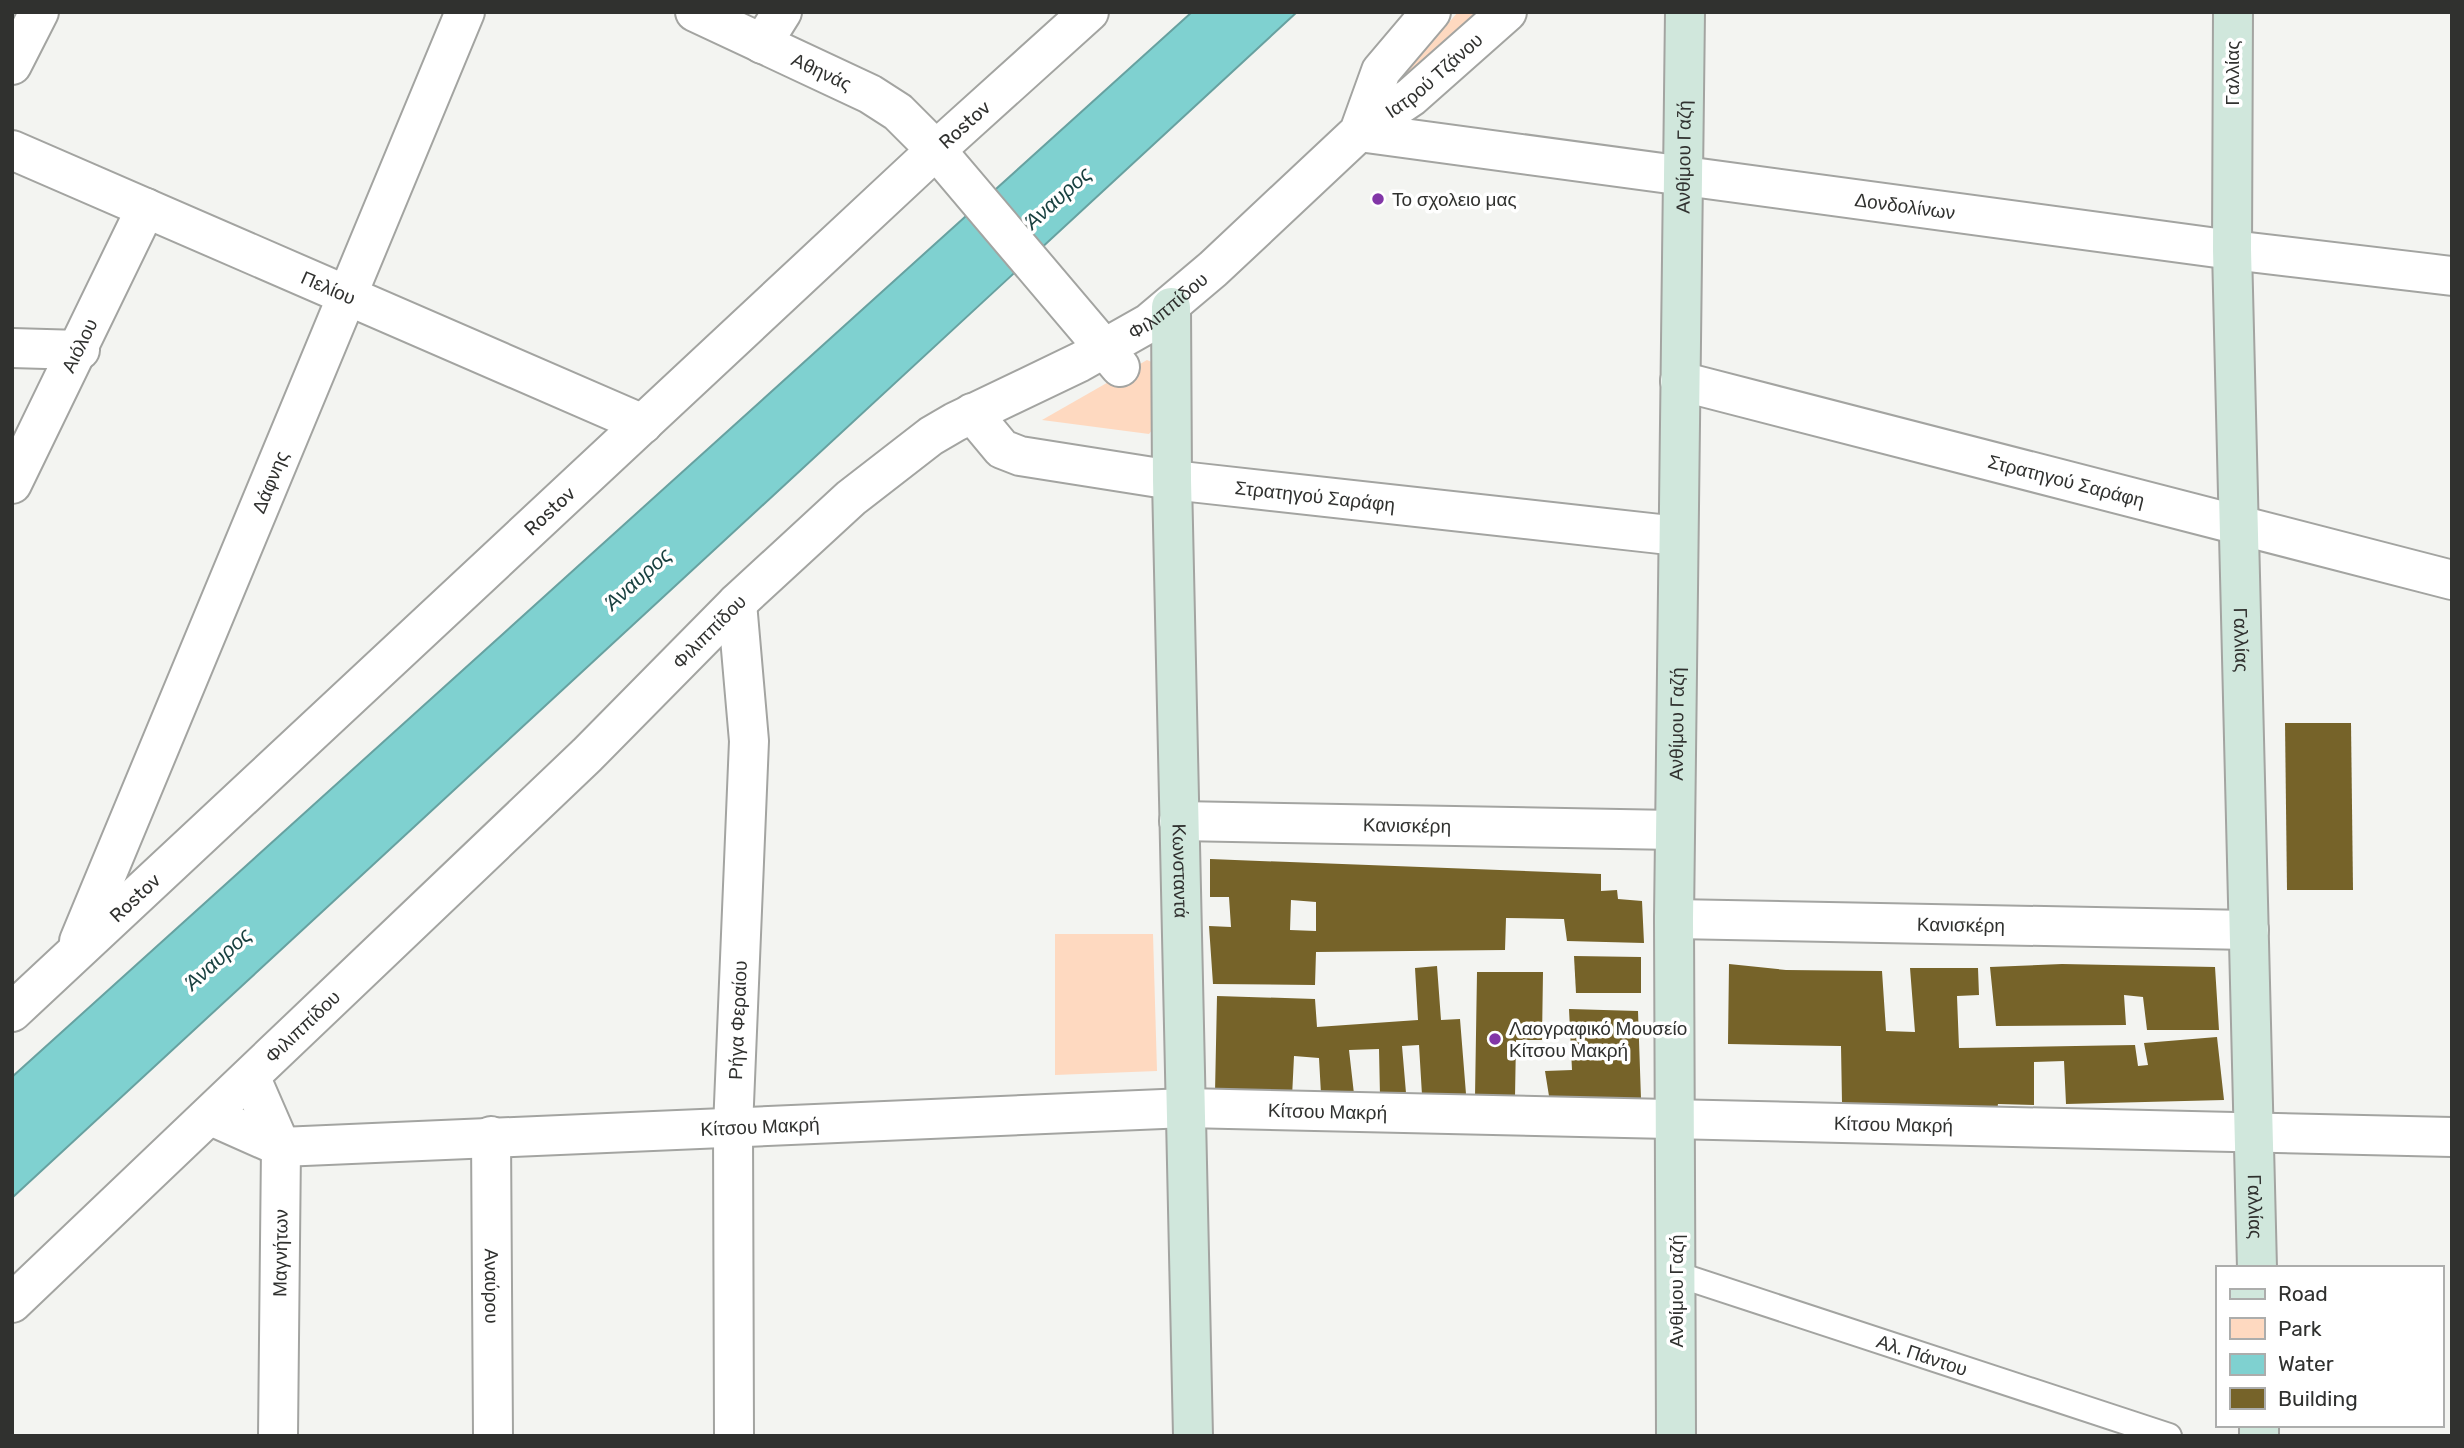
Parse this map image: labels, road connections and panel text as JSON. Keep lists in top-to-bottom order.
{
  "streets": {
    "street": [
      "Αθηνάς",
      "Γαλλίας",
      "Ιατρού Τζάνου",
      "Rostov",
      "Ανθίμου Γαζή",
      "Δονδολίνων",
      "Πελίου",
      "Φιλιππίδου",
      "Αιόλου",
      "Στρατηγού Σαράφη",
      "Δάφνης",
      "Κανισκέρη",
      "Κωνσταντά",
      "Ρήγα Φεραίου",
      "Κίτσου Μακρή",
      "Μαγνήτων",
      "Αναύρου"
    ],
    "lane": ["Αλ. Πάντου"]
  },
  "crossings": [
    ["Αθηνάς", "Rostov"],
    ["Αθηνάς", "Φιλιππίδου"],
    ["Γαλλίας", "Δονδολίνων"],
    ["Γαλλίας", "Στρατηγού Σαράφη"],
    ["Γαλλίας", "Κανισκέρη"],
    ["Γαλλίας", "Κίτσου Μακρή"],
    ["Ιατρού Τζάνου", "Δονδολίνων"],
    ["Ιατρού Τζάνου", "Φιλιππίδου"],
    ["Rostov", "Πελίου"],
    ["Rostov", "Δάφνης"],
    ["Ανθίμου Γαζή", "Δονδολίνων"],
    ["Ανθίμου Γαζή", "Στρατηγού Σαράφη"],
    ["Ανθίμου Γαζή", "Κανισκέρη"],
    ["Ανθίμου Γαζή", "Κίτσου Μακρή"],
    ["Ανθίμου Γαζή", "Αλ. Πάντου"],
    ["Δονδολίνων", "Φιλιππίδου"],
    ["Πελίου", "Αιόλου"],
    ["Πελίου", "Δάφνης"],
    ["Φιλιππίδου", "Στρατηγού Σαράφη"],
    ["Φιλιππίδου", "Κωνσταντά"],
    ["Φιλιππίδου", "Ρήγα Φεραίου"],
    ["Φιλιππίδου", "Κίτσου Μακρή"],
    ["Φιλιππίδου", "Μαγνήτων"],
    ["Στρατηγού Σαράφη", "Κωνσταντά"],
    ["Κανισκέρη", "Κωνσταντά"],
    ["Κωνσταντά", "Κίτσου Μακρή"],
    ["Ρήγα Φεραίου", "Κίτσου Μακρή"],
    ["Κίτσου Μακρή", "Μαγνήτων"],
    ["Κίτσου Μακρή", "Αναύρου"]
  ],
  "water": ["Άναυρος"],
  "places": ["Το σχολειο μας", "Λαογραφικό Μουσείο Κίτσου Μακρή"],
  "legend": [
    "Road",
    "Park",
    "Water",
    "Building"
  ]
}
